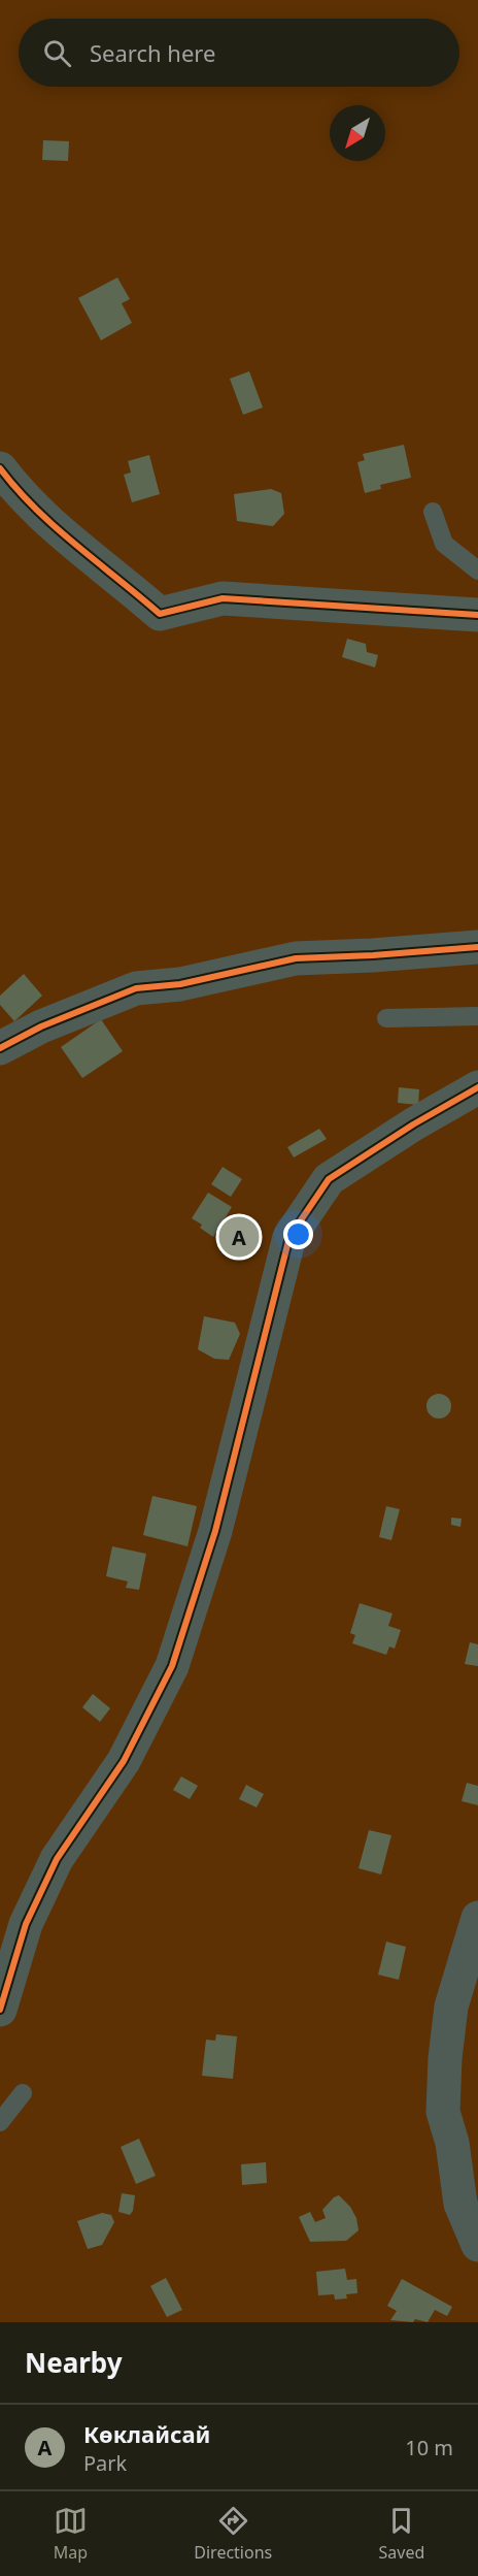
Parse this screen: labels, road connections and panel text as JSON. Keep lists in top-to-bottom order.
{
  "north": "bottom left",
  "page": {
    "search": "Search here",
    "pins": "A",
    "heading": "Nearby",
    "list": [
      {
        "mark": "A",
        "name": "Көклайсай",
        "note": "Park",
        "value": "10 m"
      }
    ],
    "nav": ["Map", "Directions", "Saved"]
  }
}
